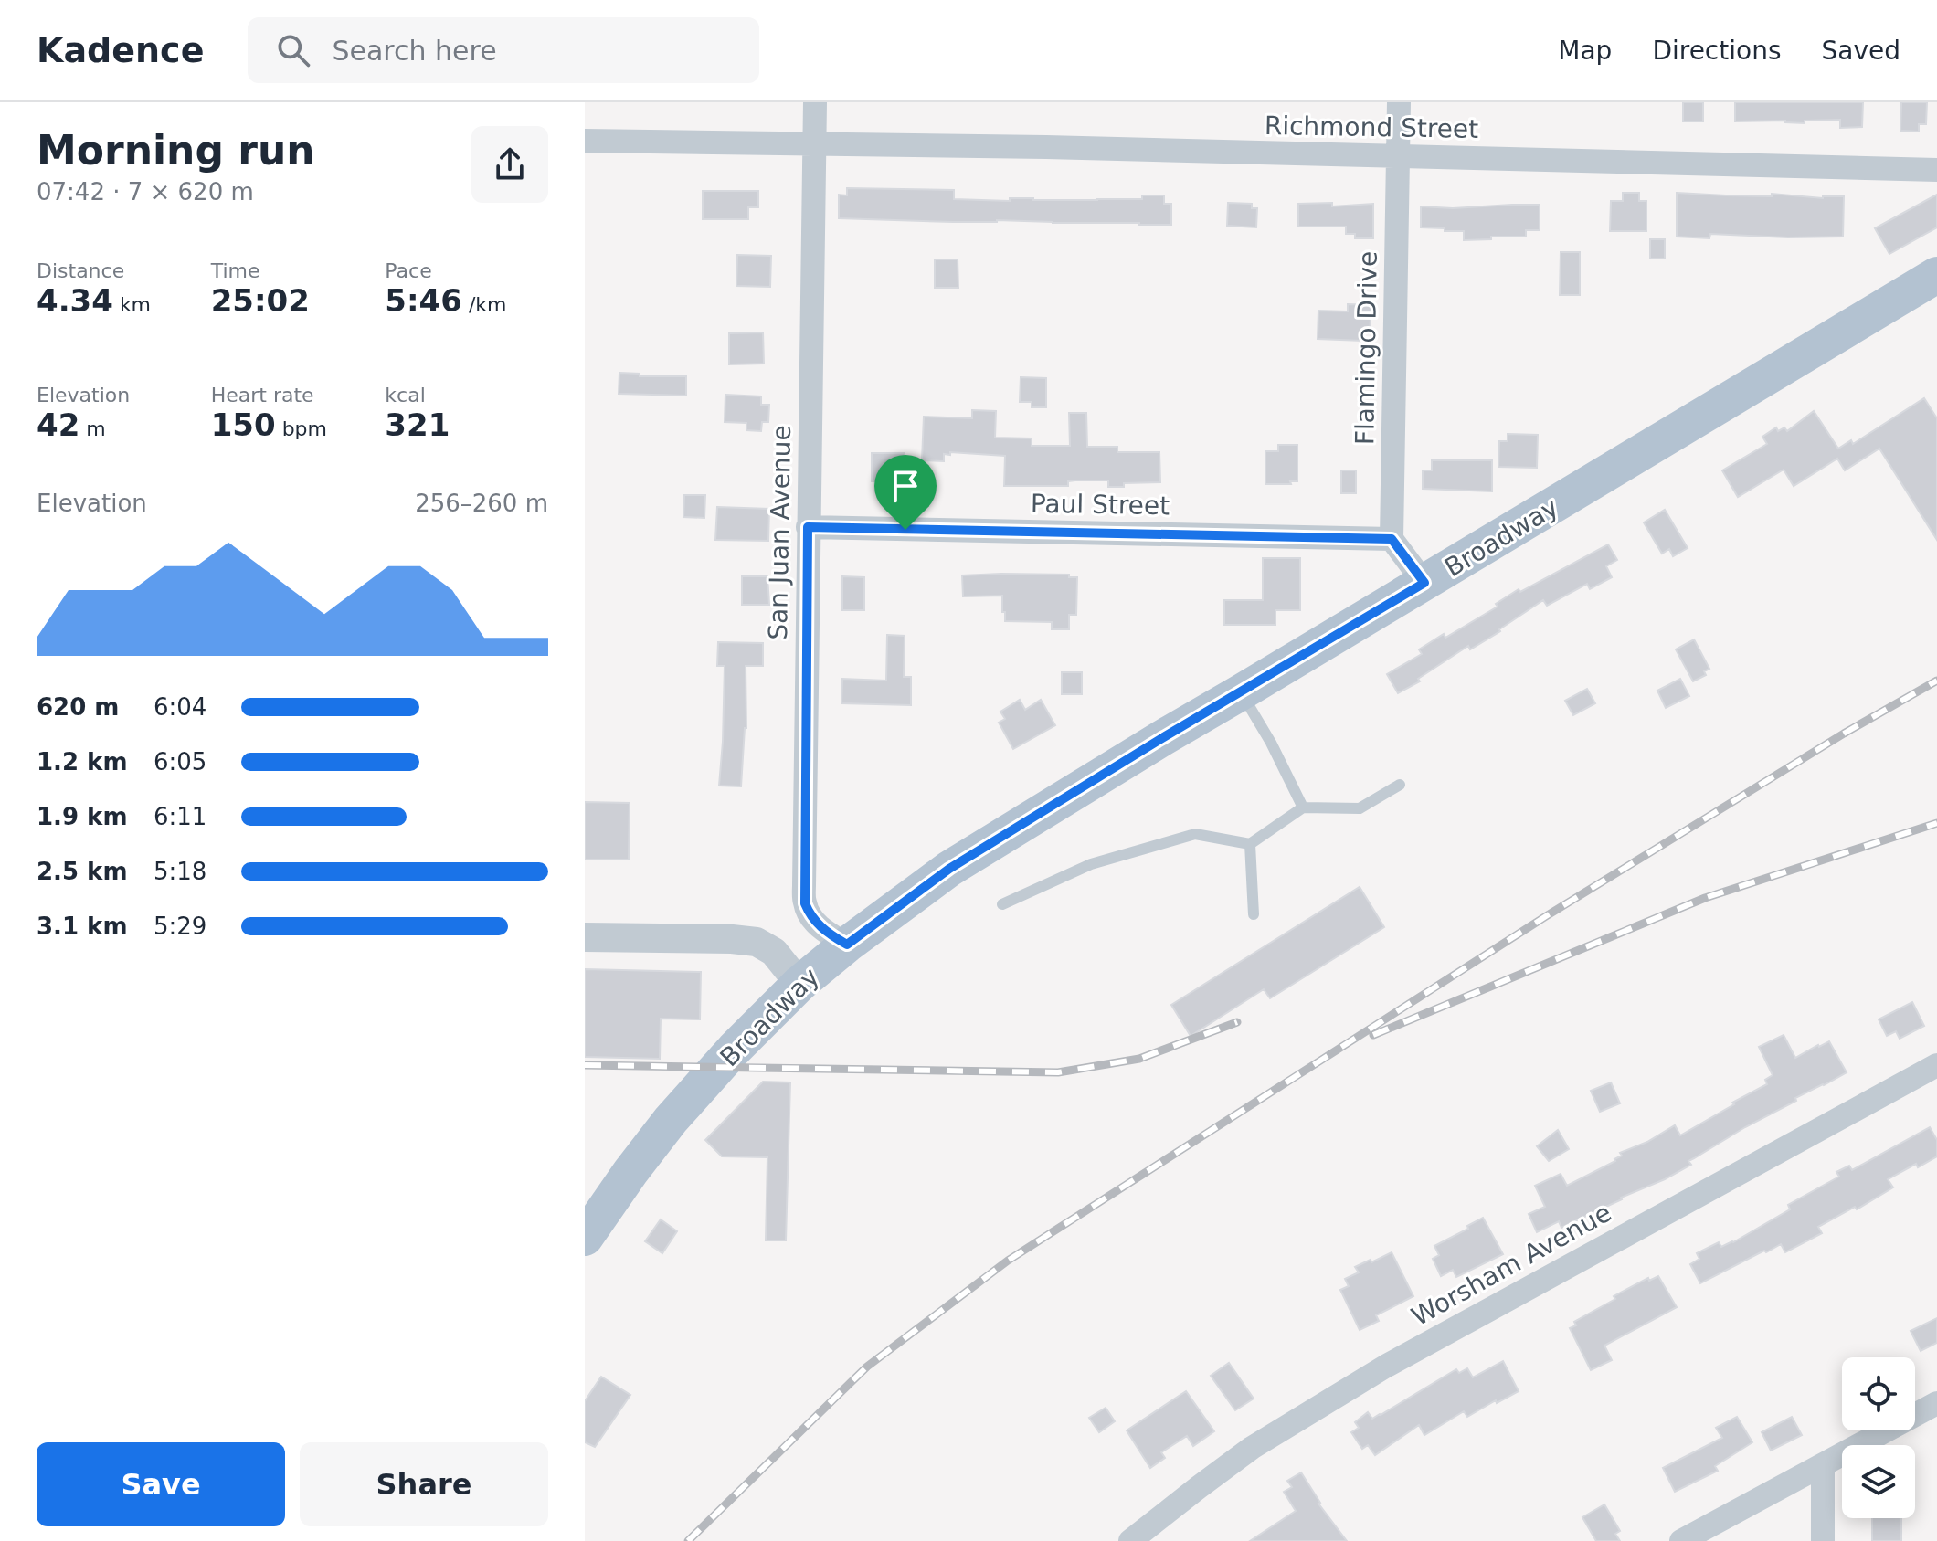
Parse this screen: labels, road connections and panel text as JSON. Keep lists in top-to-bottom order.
{
  "streets": {
    "main road": ["Broadway"],
    "street": [
      "Richmond Street",
      "Flamingo Drive",
      "Paul Street",
      "San Juan Avenue",
      "Worsham Avenue"
    ]
  },
  "crossings": [
    ["Richmond Street", "Flamingo Drive"],
    ["Richmond Street", "San Juan Avenue"],
    ["Flamingo Drive", "Paul Street"],
    ["Paul Street", "San Juan Avenue"],
    ["San Juan Avenue", "Broadway"]
  ],
  "page": {
    "header": "Kadence",
    "search": "Search here",
    "nav": ["Map", "Directions", "Saved"],
    "heading": ["Morning run", "07:42 · 7 × 620 m"],
    "stats": [
      ["Distance", "4.34 km"],
      ["Time", "25:02"],
      ["Pace", "5:46 /km"],
      ["Elevation", "42 m"],
      ["Heart rate", "150 bpm"],
      ["kcal", "321"]
    ],
    "chart": ["Elevation", "256–260 m"],
    "list": [
      {
        "name": "620 m",
        "note": "6:04"
      },
      {
        "name": "1.2 km",
        "note": "6:05"
      },
      {
        "name": "1.9 km",
        "note": "6:11"
      },
      {
        "name": "2.5 km",
        "note": "5:18"
      },
      {
        "name": "3.1 km",
        "note": "5:29"
      }
    ],
    "buttons": ["Save", "Share"]
  }
}
